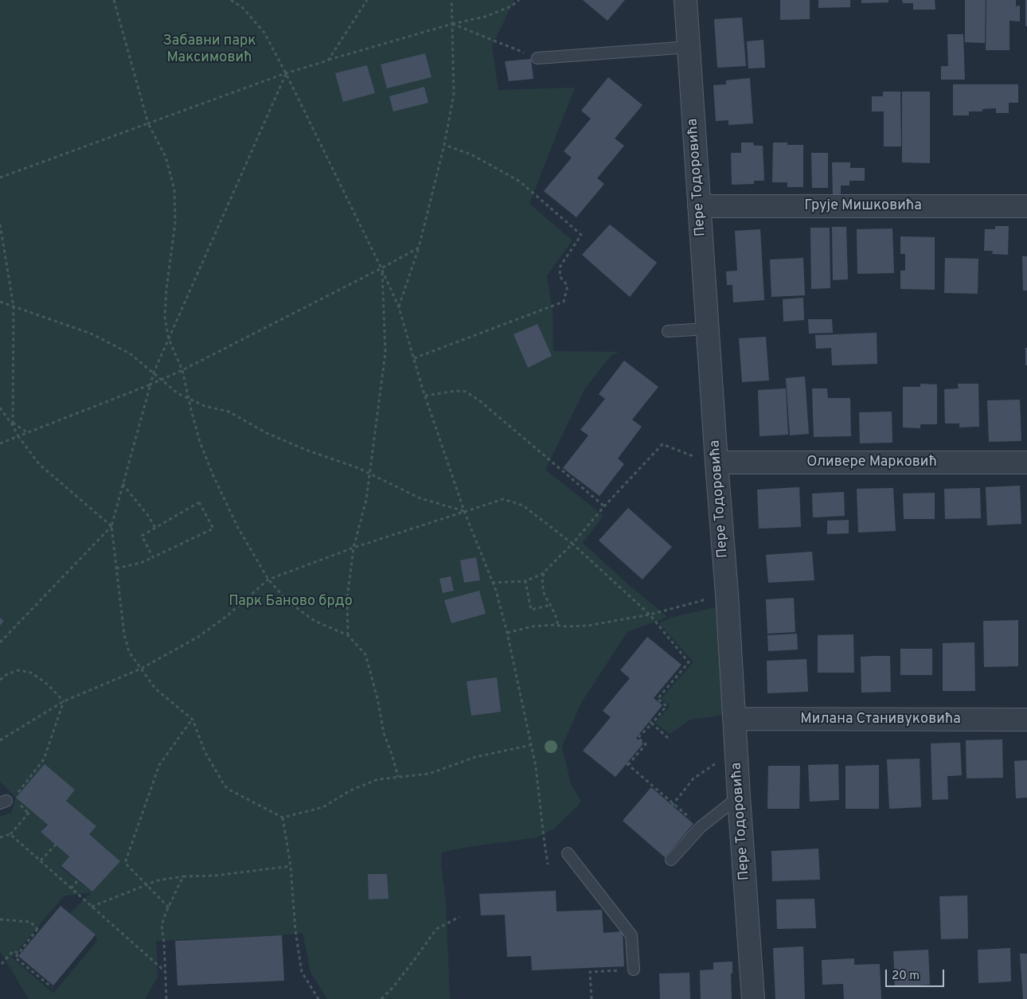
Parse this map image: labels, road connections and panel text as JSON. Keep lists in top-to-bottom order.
{
  "streets": {
    "street": [
      "Пере Тодоровића",
      "Грује Мишковића",
      "Оливере Марковић",
      "Милана Станивуковића"
    ]
  },
  "crossings": [
    ["Пере Тодоровића", "Грује Мишковића"],
    ["Пере Тодоровића", "Оливере Марковић"],
    ["Пере Тодоровића", "Милана Станивуковића"]
  ],
  "parks": ["Забавни парк Максимовић", "Парк Баново брдо"],
  "scale_bar": "20 m"
}
